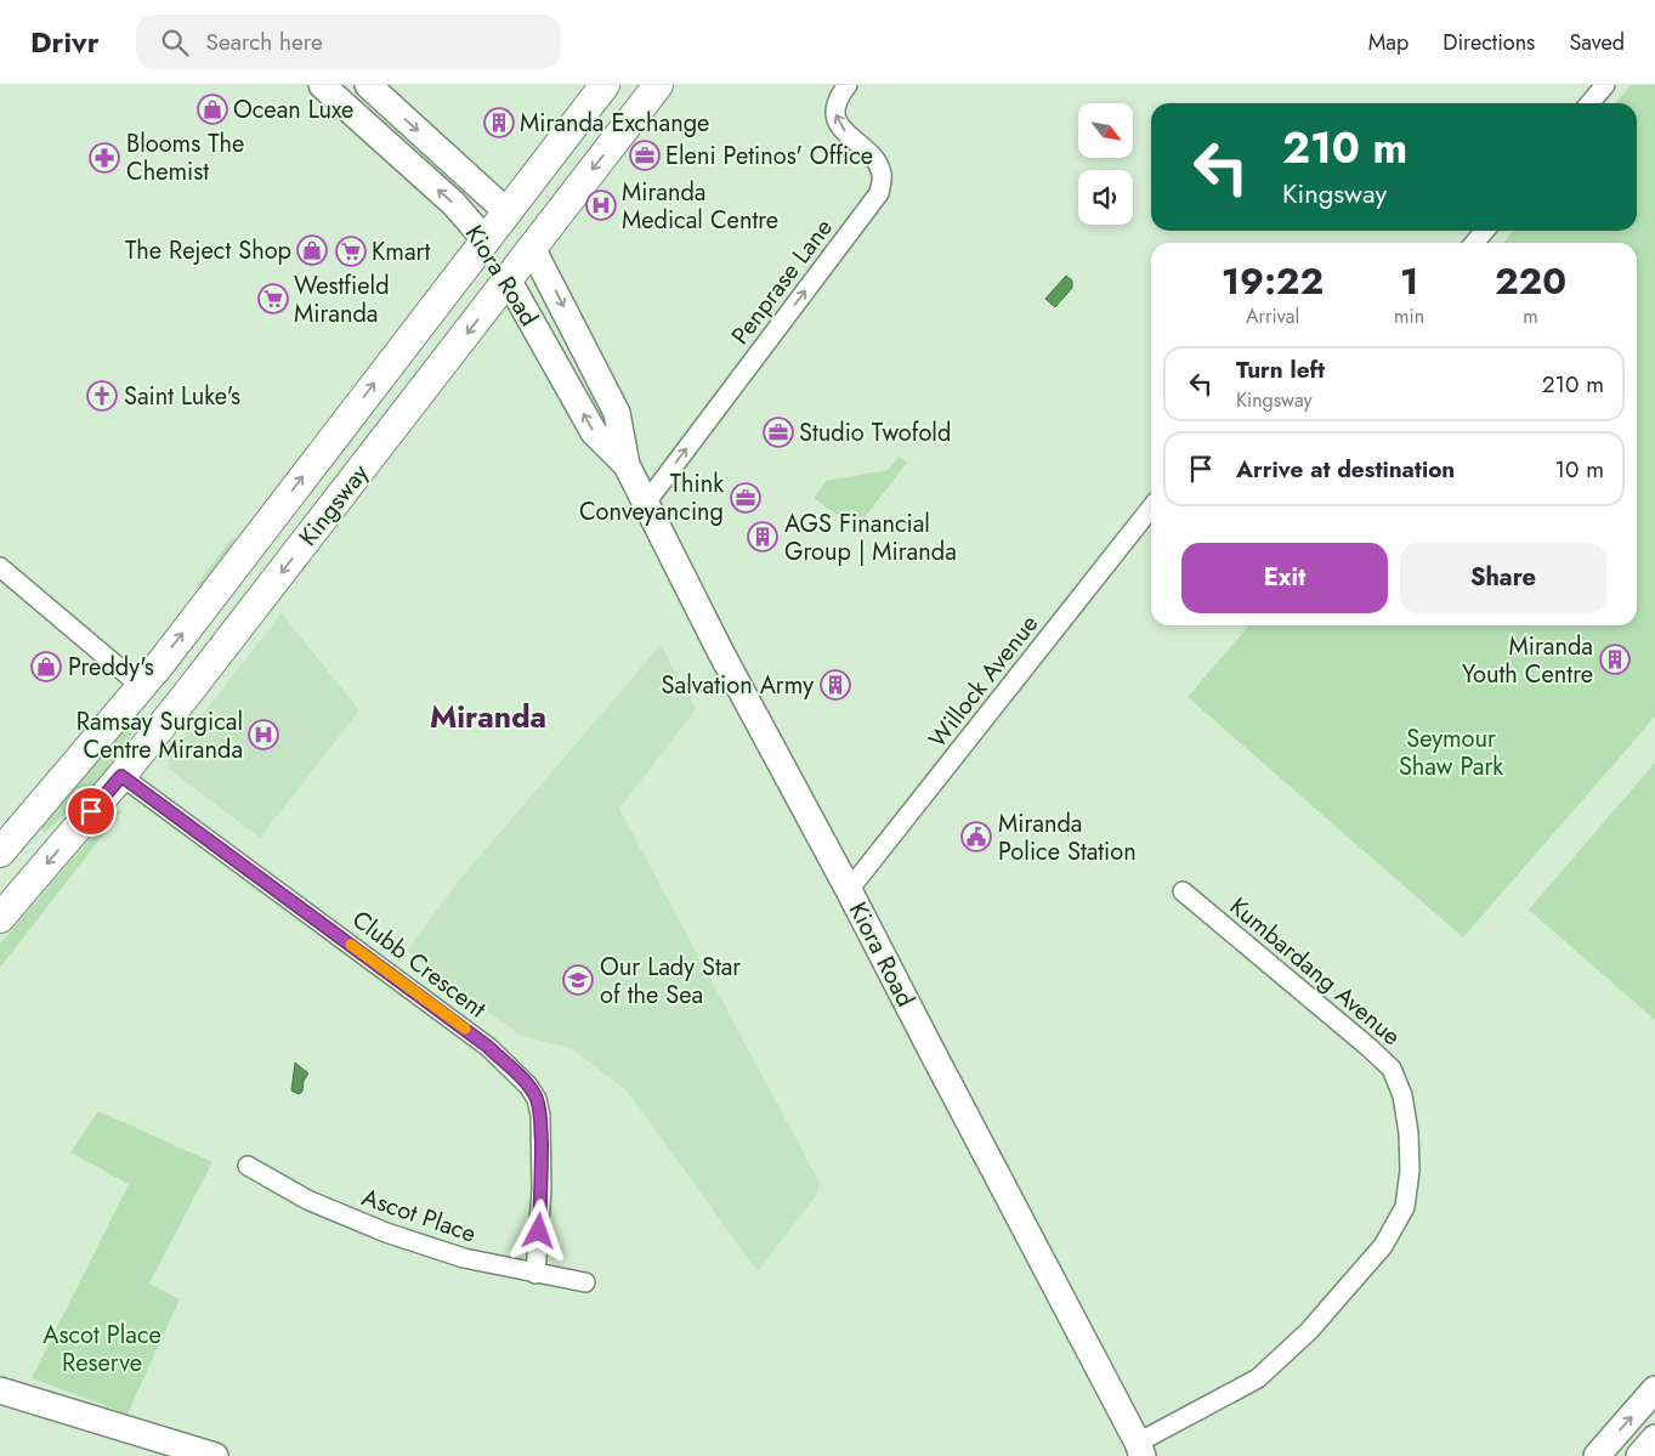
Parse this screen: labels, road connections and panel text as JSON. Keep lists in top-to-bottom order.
{
  "streets": {
    "main road": ["Kiora Road", "Kingsway"],
    "street": [
      "Penprase Lane",
      "Willock Avenue",
      "Clubb Crescent",
      "Kumbardang Avenue",
      "Ascot Place"
    ]
  },
  "crossings": [
    ["Kiora Road", "Penprase Lane"],
    ["Kiora Road", "Kingsway"],
    ["Kiora Road", "Willock Avenue"],
    ["Kiora Road", "Kumbardang Avenue"],
    ["Kingsway", "Clubb Crescent"],
    ["Clubb Crescent", "Ascot Place"]
  ],
  "one_way": ["Penprase Lane"],
  "districts": ["Miranda"],
  "parks": ["Seymour Shaw Park", "Ascot Place Reserve"],
  "places": {
    "shop": ["Ocean Luxe", "The Reject Shop", "Preddy's"],
    "building": [
      "Miranda Exchange",
      "AGS Financial Group | Miranda",
      "Miranda Youth Centre",
      "Salvation Army"
    ],
    "office": ["Eleni Petinos' Office", "Studio Twofold", "Think Conveyancing"],
    "pharmacy": ["Blooms The Chemist"],
    "hospital": ["Miranda Medical Centre", "Ramsay Surgical Centre Miranda"],
    "supermarket": ["Kmart", "Westfield Miranda"],
    "church": ["Saint Luke's"],
    "public building": ["Miranda Police Station"],
    "school or university": ["Our Lady Star of the Sea"]
  },
  "north": "bottom right",
  "page": {
    "header": "Drivr",
    "search": "Search here",
    "nav": ["Map", "Directions", "Saved"],
    "turn": ["210 m", "Kingsway"],
    "eta": [
      "19:22",
      "Arrival",
      "1",
      "min",
      "220",
      "m"
    ],
    "list": [
      {
        "name": "Turn left",
        "note": "Kingsway",
        "value": "210 m"
      },
      {
        "name": "Arrive at destination",
        "value": "10 m"
      }
    ],
    "buttons": ["Exit", "Share"]
  }
}
